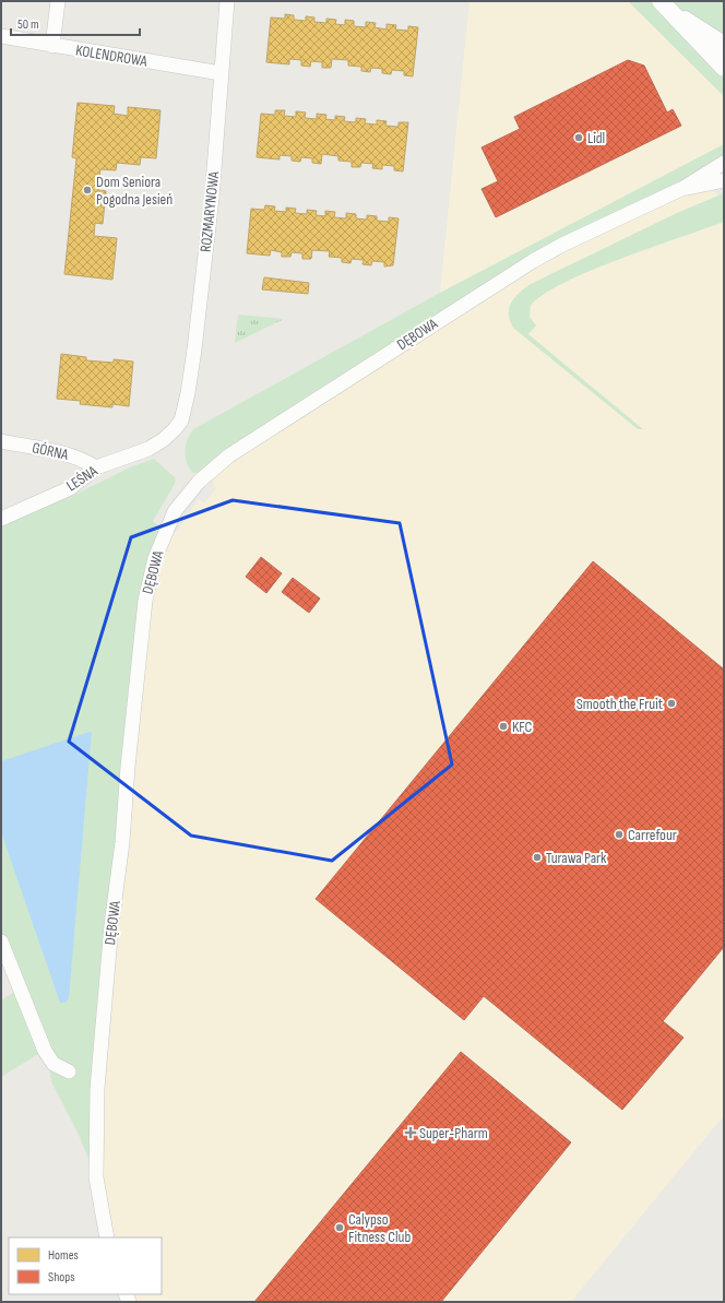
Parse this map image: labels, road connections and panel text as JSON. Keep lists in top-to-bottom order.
{
  "streets": {
    "street": [
      "KOLENDROWA",
      "ROZMARYNOWA",
      "DĘBOWA",
      "GÓRNA",
      "LEŚNA"
    ]
  },
  "crossings": [
    ["KOLENDROWA", "ROZMARYNOWA"],
    ["ROZMARYNOWA", "LEŚNA"],
    ["GÓRNA", "LEŚNA"]
  ],
  "places": {
    "other": [
      "Lidl",
      "Dom Seniora Pogodna Jesień",
      "Smooth the Fruit",
      "KFC",
      "Carrefour",
      "Turawa Park",
      "Calypso Fitness Club"
    ],
    "health": ["Super-Pharm"]
  },
  "legend": ["Homes", "Shops"],
  "scale_bar": "50 m"
}
